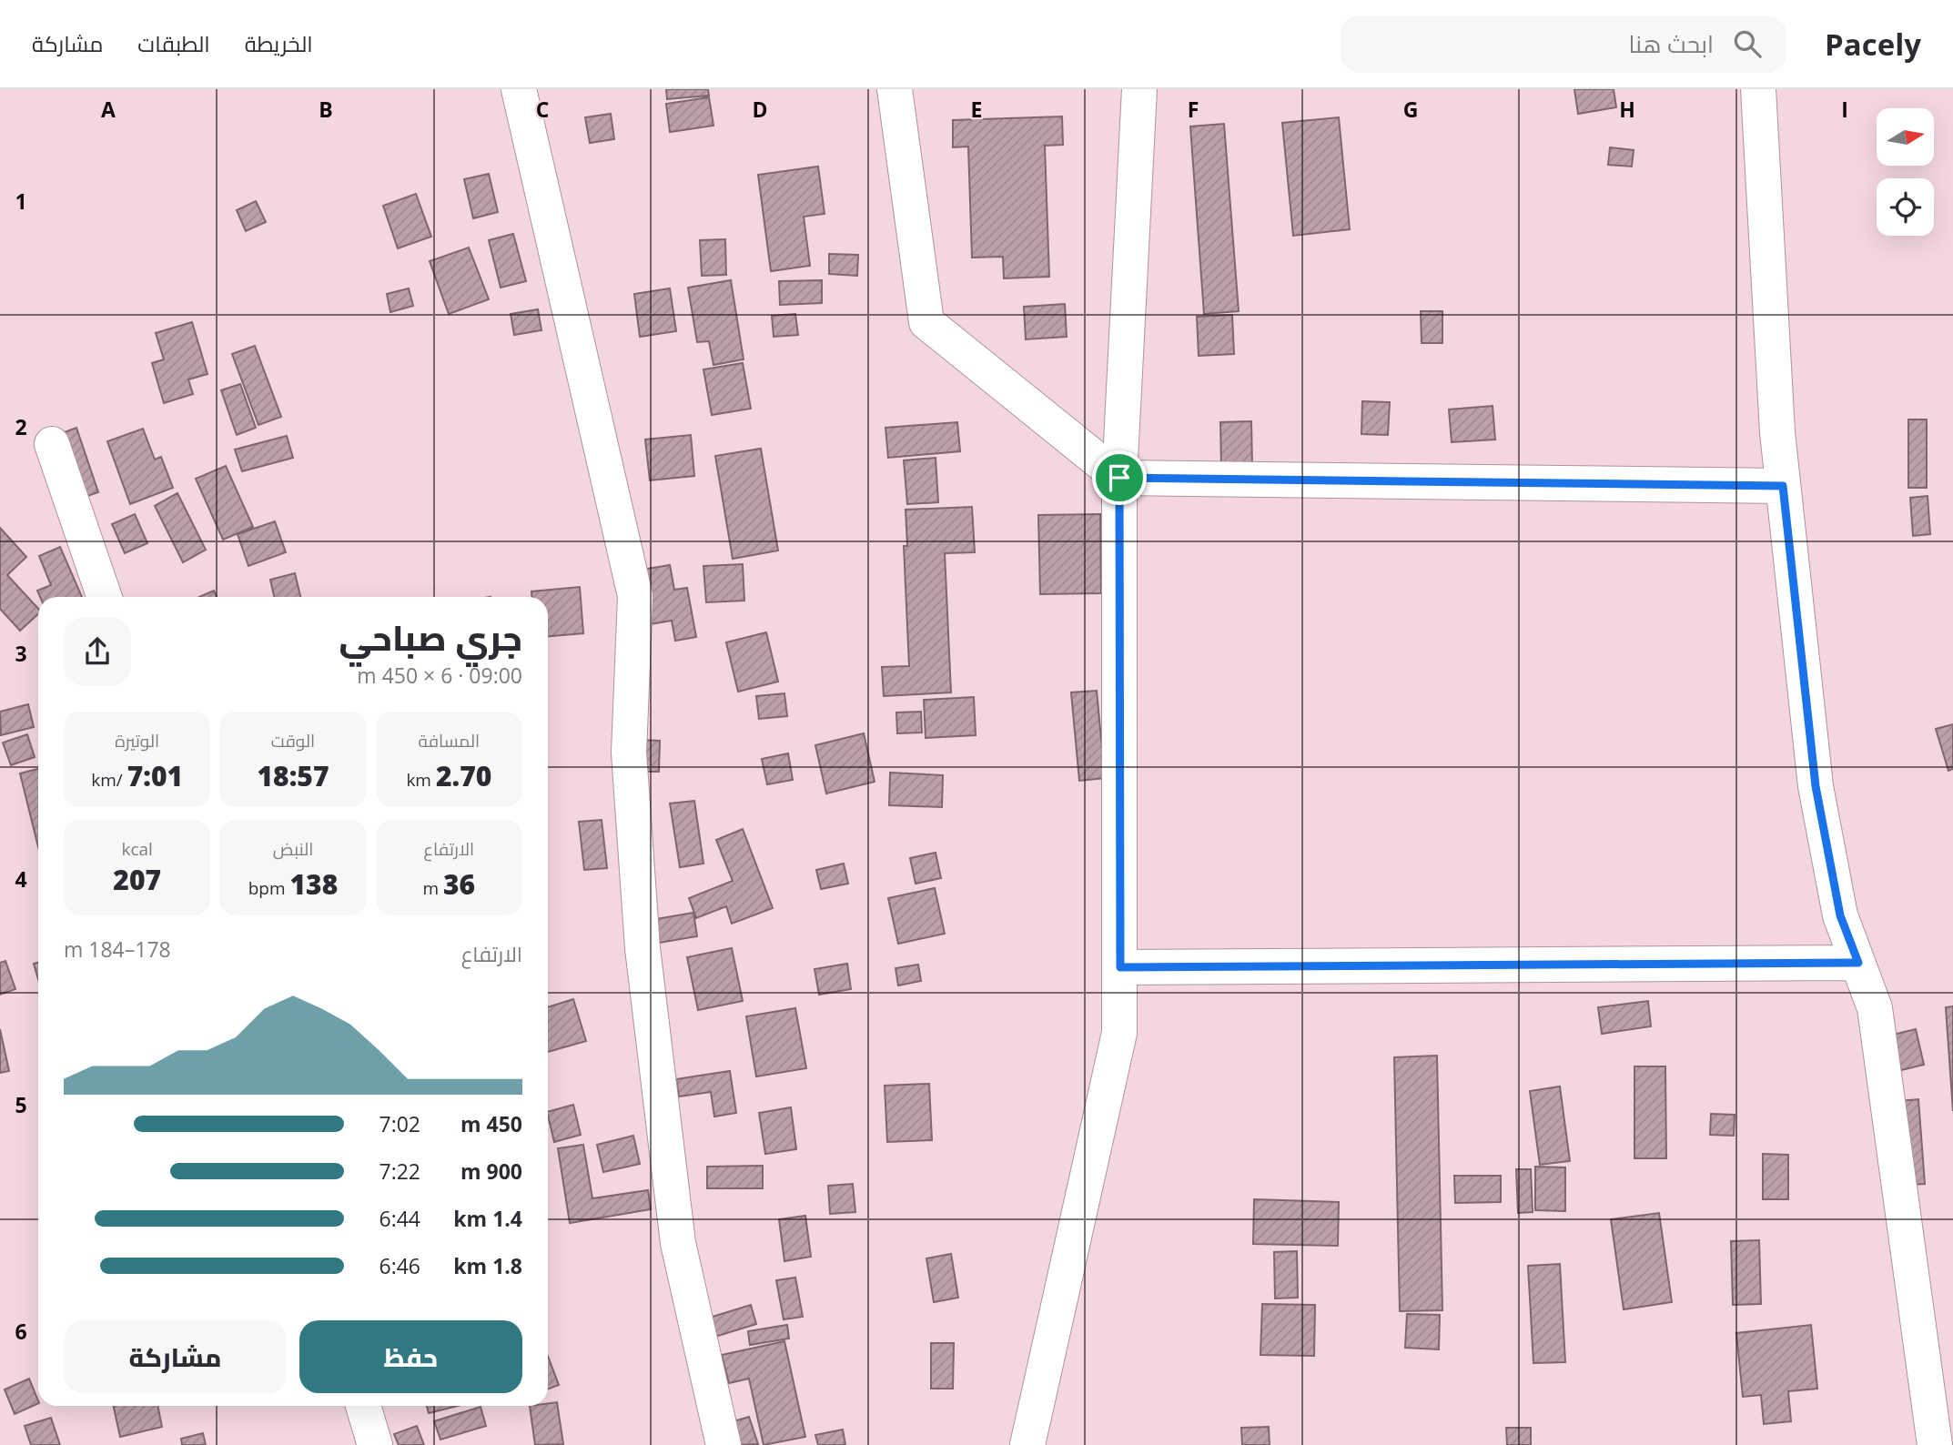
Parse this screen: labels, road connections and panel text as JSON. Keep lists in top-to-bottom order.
{
  "north": "right",
  "page": {
    "header": "Pacely",
    "search": "ابحث هنا",
    "nav": ["الخريطة", "الطبقات", "مشاركة"],
    "heading": ["جري صباحي", "09:00 · 6 × 450 m"],
    "stats": [
      ["المسافة", "2.70 km"],
      ["الوقت", "18:57"],
      ["الوتيرة", "7:01 /km"],
      ["الارتفاع", "36 m"],
      ["النبض", "138 bpm"],
      ["kcal", "207"]
    ],
    "chart": ["الارتفاع", "178–184 m"],
    "list": [
      {
        "name": "450 m",
        "note": "7:02"
      },
      {
        "name": "900 m",
        "note": "7:22"
      },
      {
        "name": "1.4 km",
        "note": "6:44"
      },
      {
        "name": "1.8 km",
        "note": "6:46"
      }
    ],
    "buttons": ["حفظ", "مشاركة"]
  },
  "grid": {
    "columns": [
      "A",
      "B",
      "C",
      "D",
      "E",
      "F",
      "G",
      "H",
      "I"
    ],
    "rows": [
      "1",
      "2",
      "3",
      "4",
      "5",
      "6"
    ]
  }
}
